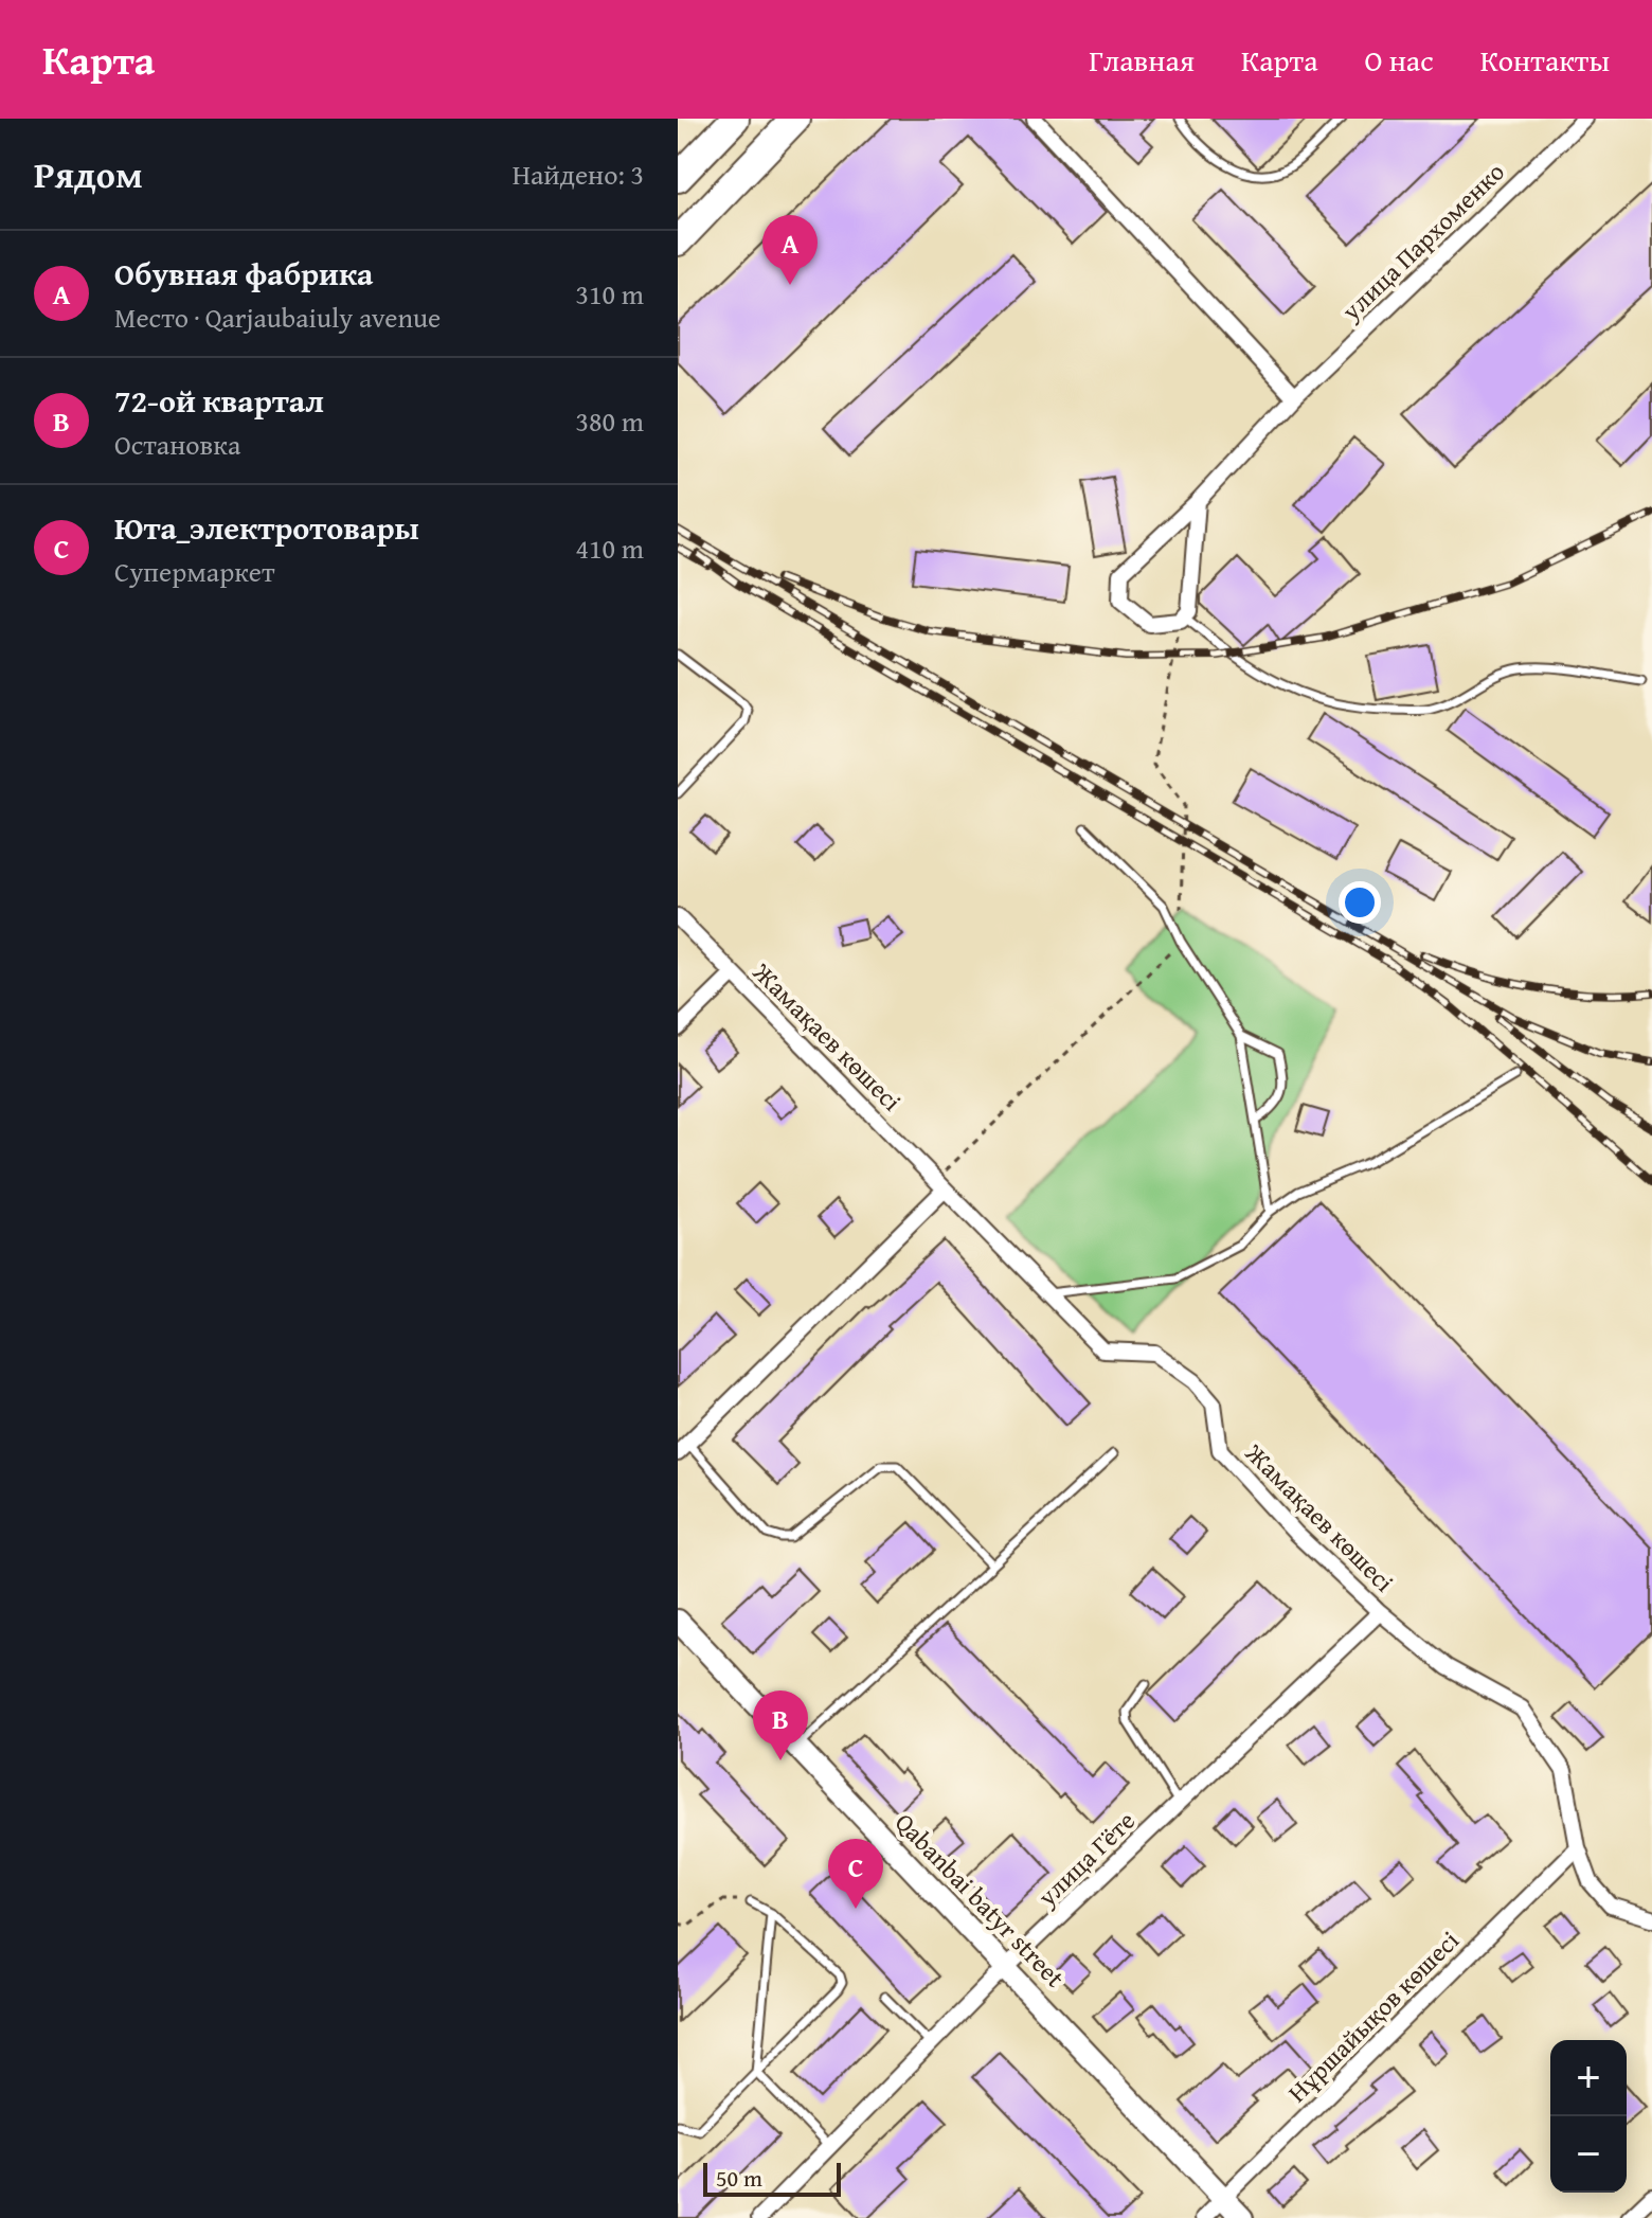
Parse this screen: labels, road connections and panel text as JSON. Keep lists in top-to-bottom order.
{
  "streets": {
    "main road": ["Qabanbai batyr street"],
    "street": [
      "улица Пархоменко",
      "Жамақаев көшесі",
      "улица Гёте",
      "Нұршайықов көшесі"
    ]
  },
  "crossings": [
    ["Жамақаев көшесі", "улица Гёте"],
    ["Жамақаев көшесі", "Нұршайықов көшесі"],
    ["улица Гёте", "Qabanbai batyr street"],
    ["Qabanbai batyr street", "Нұршайықов көшесі"]
  ],
  "scale_bar": "50 m",
  "page": {
    "header": "Карта",
    "nav": [
      "Главная",
      "Карта",
      "О нас",
      "Контакты"
    ],
    "heading": ["Рядом", "Найдено: 3"],
    "pins": ["A", "B", "C"],
    "list": [
      {
        "mark": "A",
        "name": "Обувная фабрика",
        "note": "Место · Qarjaubaiuly avenue",
        "value": "310 m"
      },
      {
        "mark": "B",
        "name": "72-ой квартал",
        "note": "Остановка",
        "value": "380 m"
      },
      {
        "mark": "C",
        "name": "Юта_электротовары",
        "note": "Супермаркет",
        "value": "410 m"
      }
    ],
    "map_buttons": ["+", "−"],
    "scale": "50 m"
  }
}
